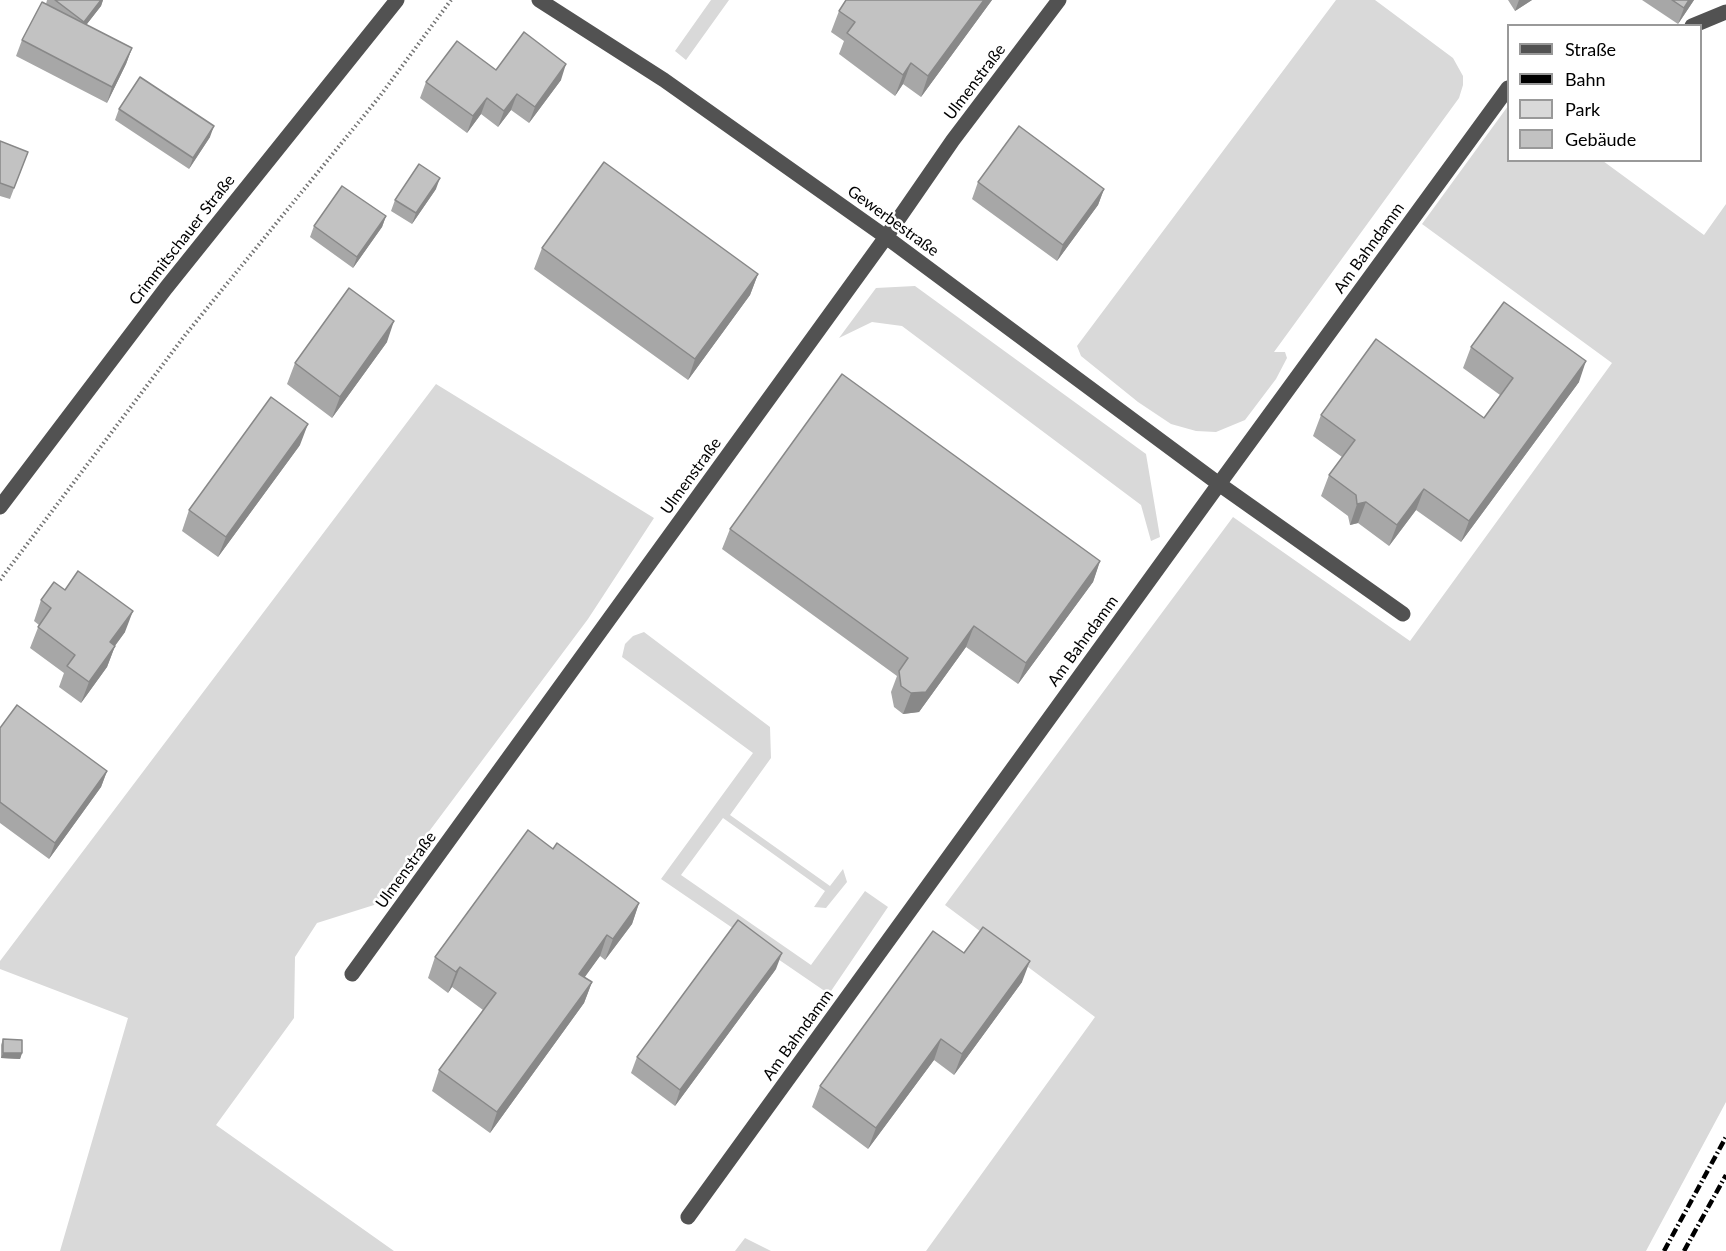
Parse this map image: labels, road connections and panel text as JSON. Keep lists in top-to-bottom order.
{
  "streets": {
    "street": [
      "Ulmenstraße",
      "Gewerbestraße",
      "Crimmitschauer Straße",
      "Am Bahndamm"
    ]
  },
  "crossings": [
    ["Ulmenstraße", "Gewerbestraße"],
    ["Gewerbestraße", "Am Bahndamm"]
  ],
  "legend": [
    "Straße",
    "Bahn",
    "Park",
    "Gebäude"
  ]
}
